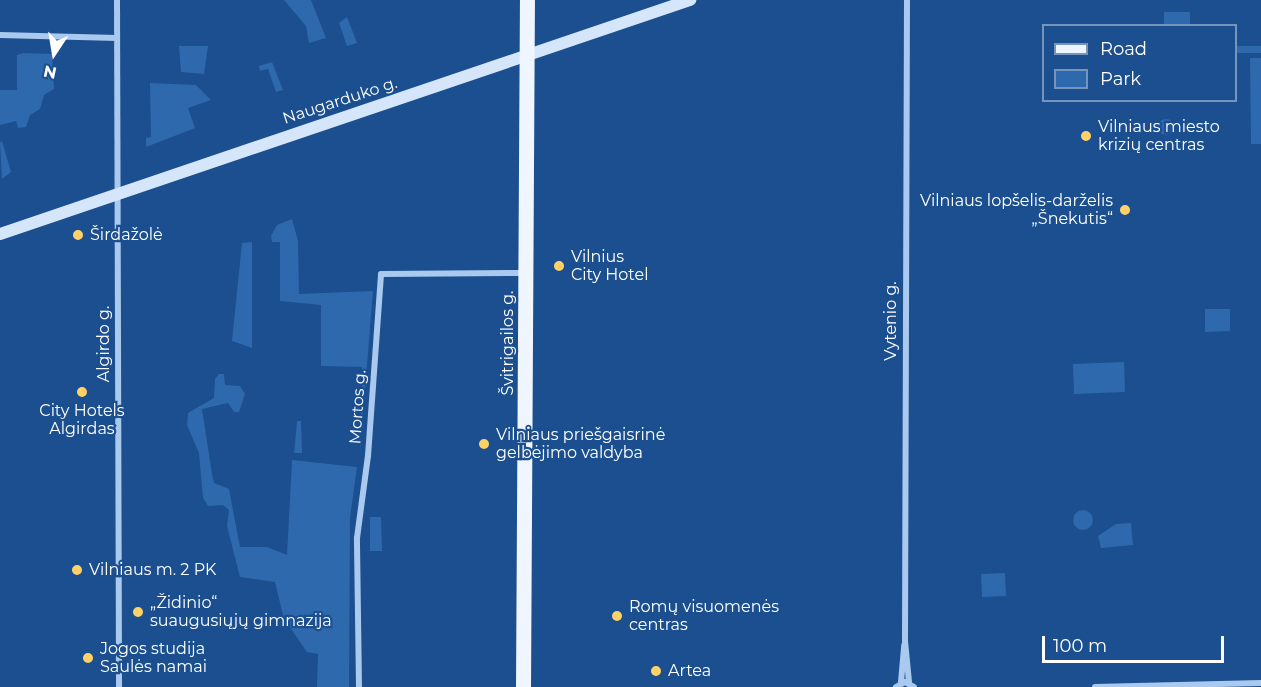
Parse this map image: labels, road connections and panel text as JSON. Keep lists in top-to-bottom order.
{
  "streets": {
    "main road": ["Naugarduko g.", "Švitrigailos g."],
    "street": ["Vytenio g.", "Algirdo g.", "Mortos g."]
  },
  "crossings": [
    ["Naugarduko g.", "Švitrigailos g."],
    ["Naugarduko g.", "Algirdo g."],
    ["Švitrigailos g.", "Mortos g."]
  ],
  "places": [
    "Vilniaus miesto krizių centras",
    "Vilniaus lopšelis-darželis „Šnekutis“",
    "Širdažolė",
    "Vilnius City Hotel",
    "City Hotels Algirdas",
    "Vilniaus priešgaisrinė gelbėjimo valdyba",
    "Vilniaus m. 2 PK",
    "„Židinio“ suaugusiųjų gimnazija",
    "Romų visuomenės centras",
    "Jogos studija Saulės namai",
    "Artea"
  ],
  "legend": ["Road", "Park"],
  "scale_bar": "100 m",
  "north": "bottom"
}
